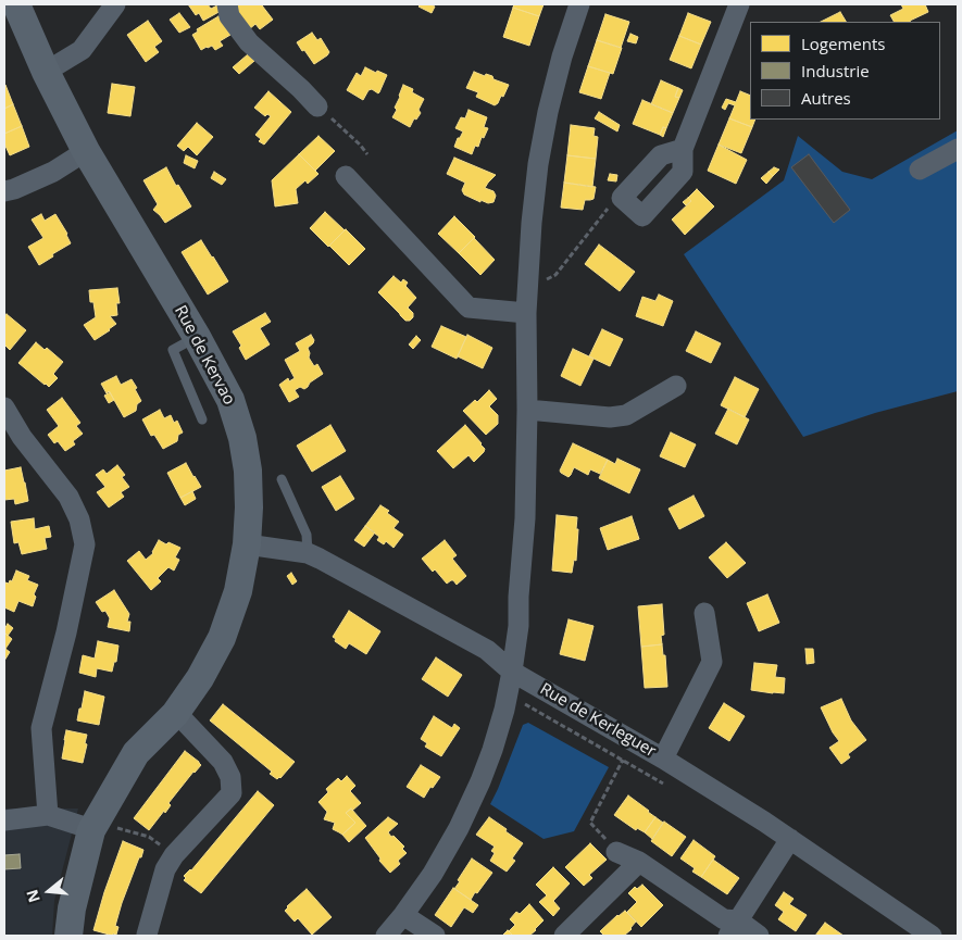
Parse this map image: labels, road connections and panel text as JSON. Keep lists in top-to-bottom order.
{
  "streets": {
    "main road": ["Rue de Kervao"],
    "street": ["Rue de Kerleguer"]
  },
  "crossings": [
    ["Rue de Kervao", "Rue de Kerleguer"]
  ],
  "legend": ["Logements", "Industrie", "Autres"],
  "north": "left"
}
